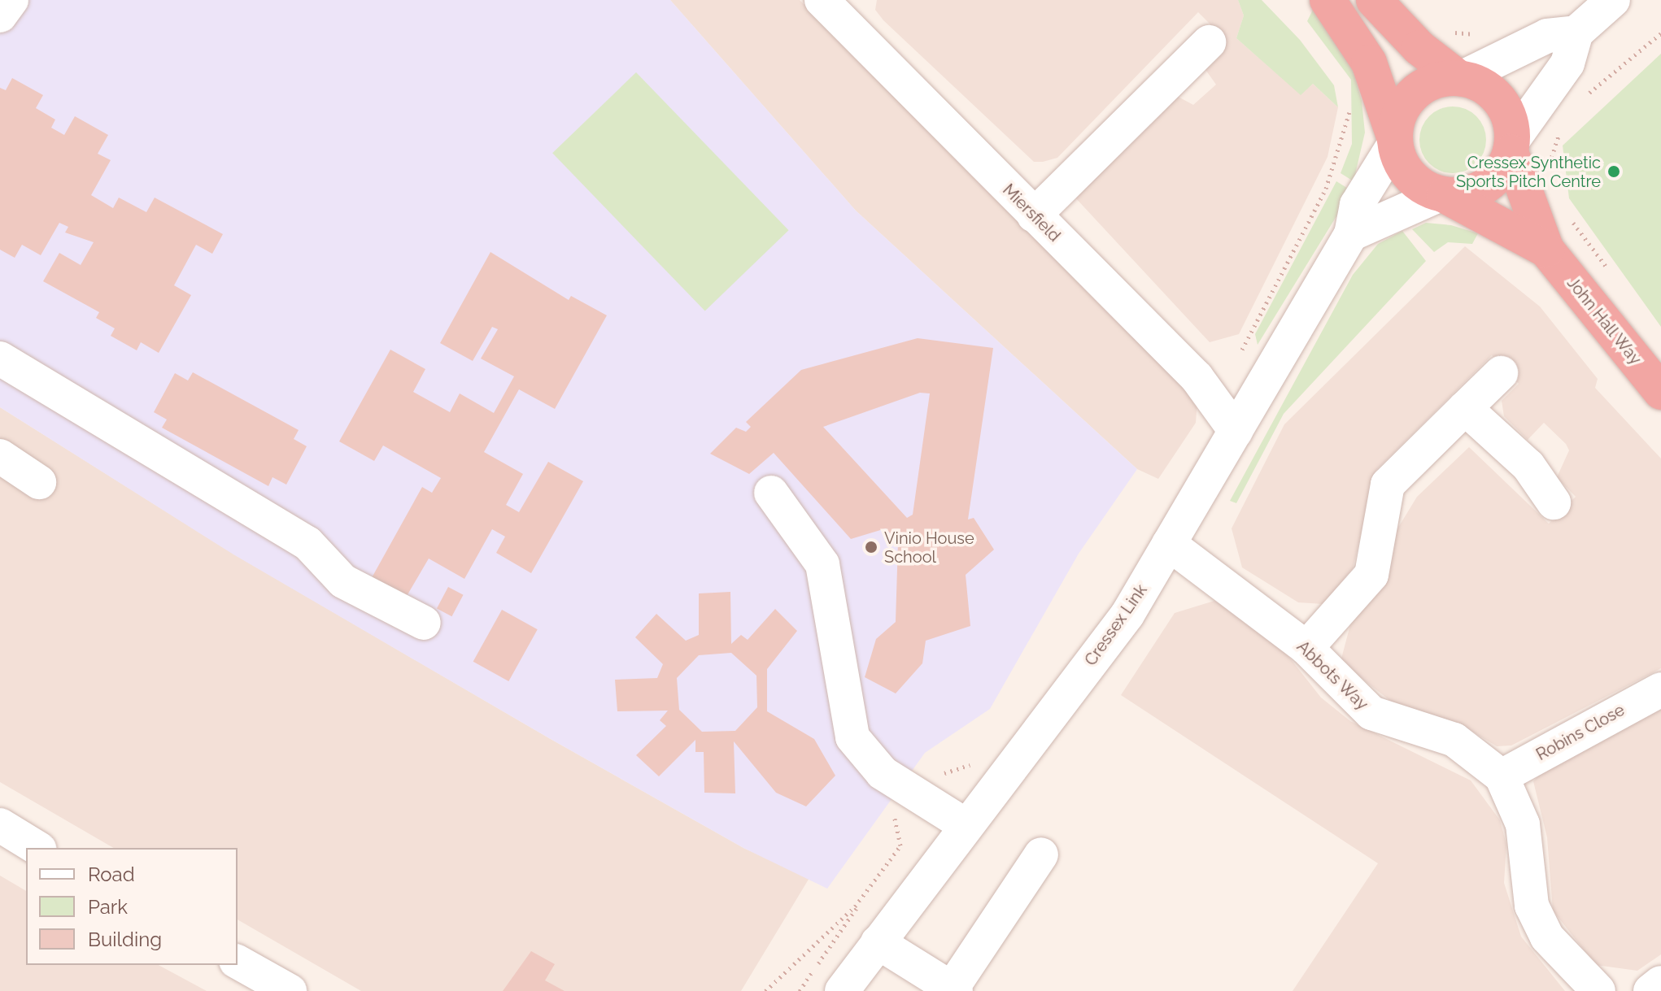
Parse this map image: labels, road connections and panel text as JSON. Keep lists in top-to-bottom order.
{
  "streets": {
    "highway": ["John Hall Way"],
    "street": [
      "Miersfield",
      "Cressex Link",
      "Abbots Way",
      "Robins Close"
    ]
  },
  "crossings": [
    ["Miersfield", "Cressex Link"],
    ["John Hall Way", "Cressex Link"],
    ["Cressex Link", "Abbots Way"],
    ["Abbots Way", "Robins Close"]
  ],
  "places": ["Cressex Synthetic Sports Pitch Centre", "Vinio House School"],
  "legend": ["Road", "Park", "Building"]
}
